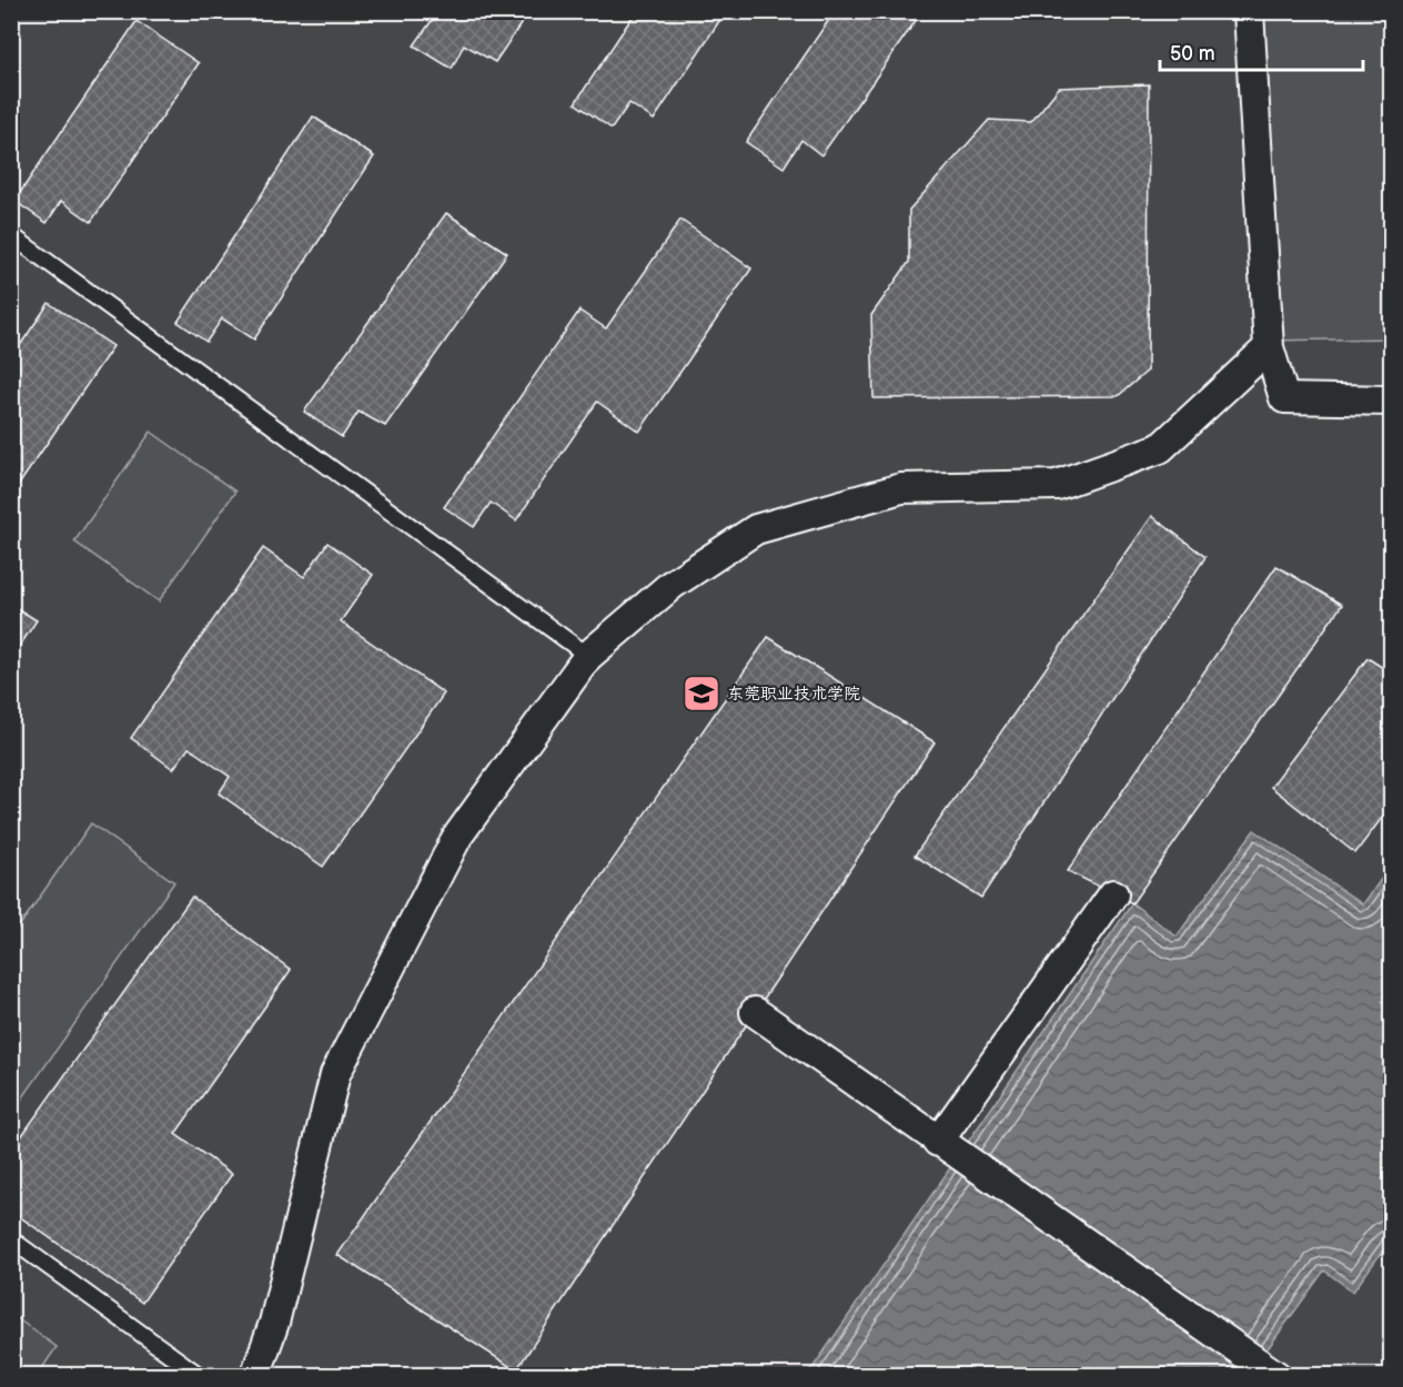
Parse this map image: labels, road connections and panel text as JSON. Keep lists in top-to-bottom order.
{
  "places": {
    "school or university": ["东莞职业技术学院"]
  },
  "scale_bar": "50 m"
}
